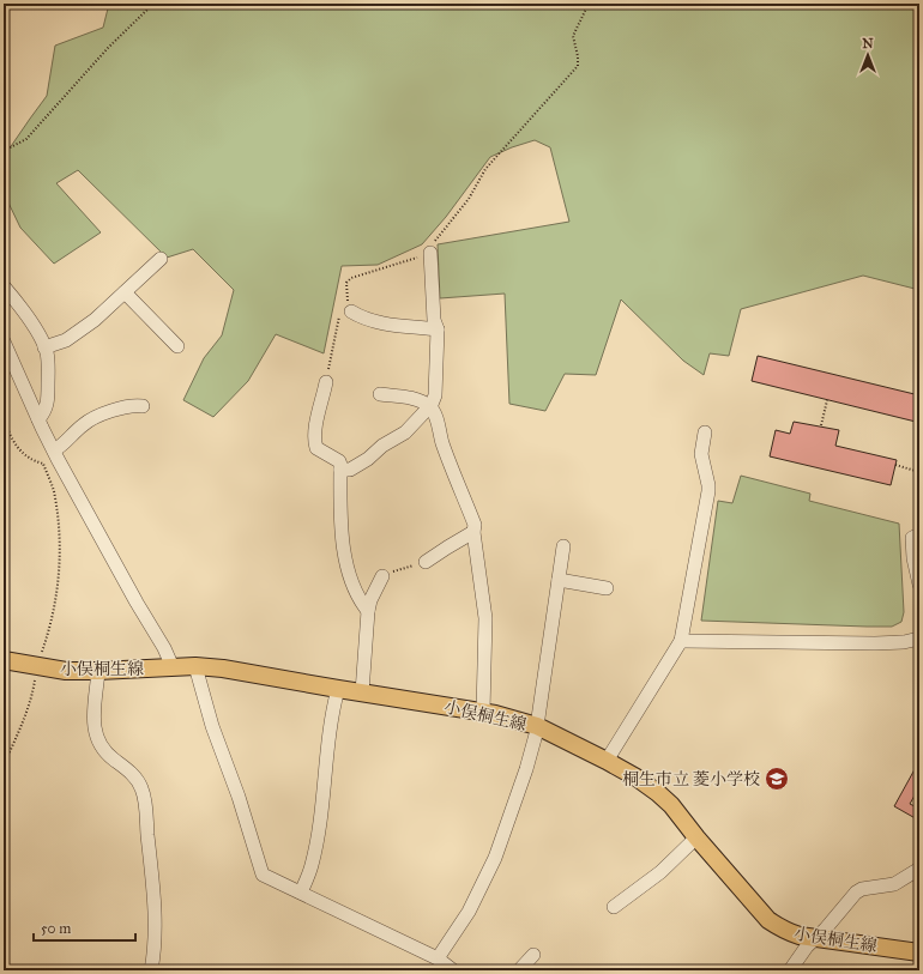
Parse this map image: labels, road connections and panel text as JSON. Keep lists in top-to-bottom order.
{
  "streets": {
    "main road": ["小俣桐生線"]
  },
  "places": {
    "school or university": ["桐生市立 菱小学校"]
  },
  "scale_bar": "50 m",
  "north": "top"
}
